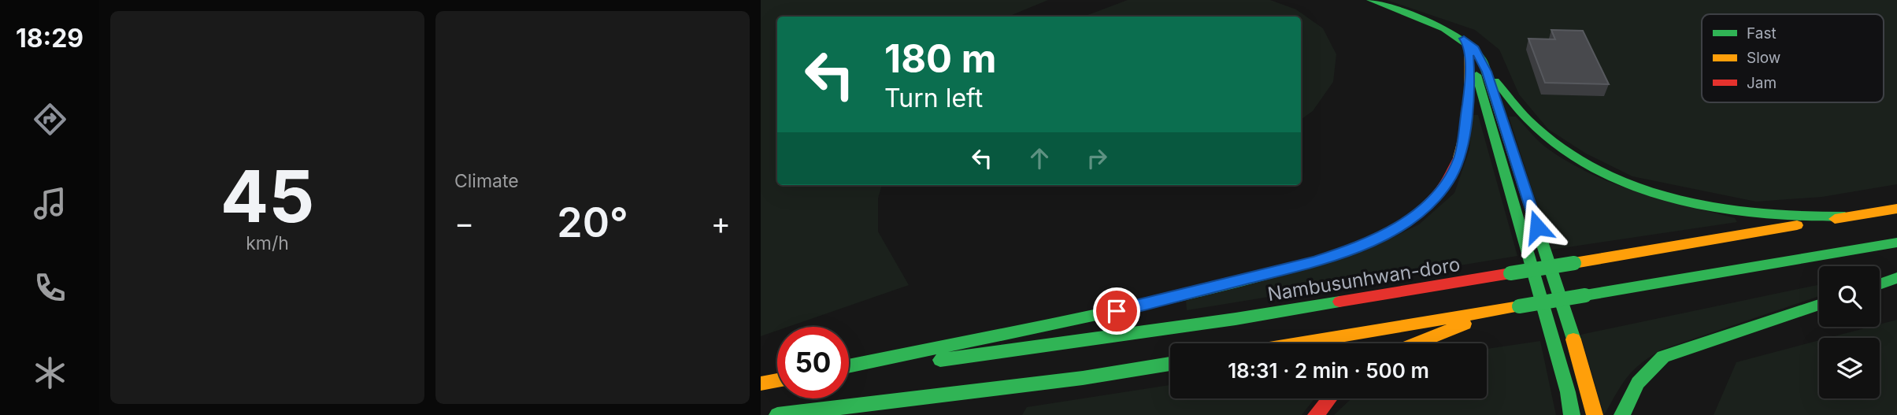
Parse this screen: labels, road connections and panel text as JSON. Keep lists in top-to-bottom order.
{
  "streets": {
    "main road": ["Nambusunhwan-doro"]
  },
  "legend": ["Fast", "Slow", "Jam"],
  "page": {
    "tabs": "18:29",
    "tile": [
      ["45", "km/h"],
      "Climate"
    ],
    "turn": ["180 m", "Turn left"],
    "heat": ["−", "20°", "+"],
    "limit": "50",
    "trip": "18:31 · 2 min · 500 m"
  }
}
